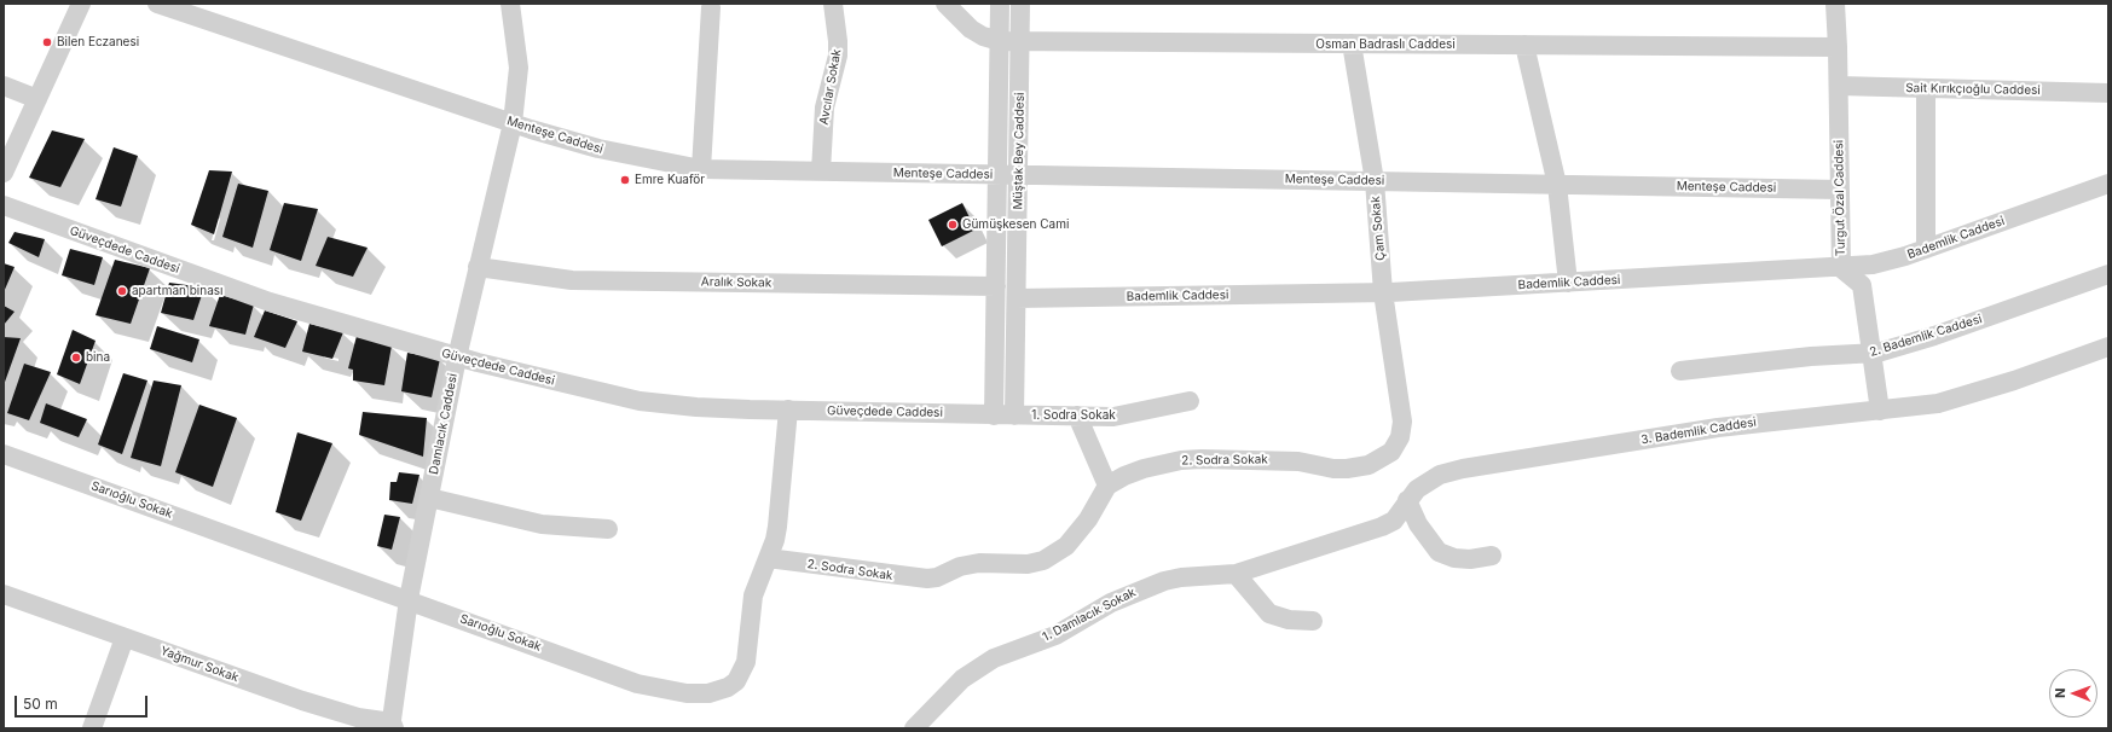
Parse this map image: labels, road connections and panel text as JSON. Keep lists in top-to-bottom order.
{
  "streets": {
    "street": [
      "Osman Badraslı Caddesi",
      "Avcılar Sokak",
      "Sait Kırıkçıoğlu Caddesi",
      "Menteşe Caddesi",
      "Müştak Bey Caddesi",
      "Turgut Özal Caddesi",
      "Çam Sokak",
      "Bademlik Caddesi",
      "Güveçdede Caddesi",
      "Aralık Sokak",
      "2. Bademlik Caddesi",
      "1. Sodra Sokak",
      "Damlacık Caddesi",
      "3. Bademlik Caddesi",
      "2. Sodra Sokak",
      "Sarıoğlu Sokak",
      "1. Damlacık Sokak",
      "Yağmur Sokak"
    ]
  },
  "crossings": [
    ["Osman Badraslı Caddesi", "Müştak Bey Caddesi"],
    ["Osman Badraslı Caddesi", "Turgut Özal Caddesi"],
    ["Osman Badraslı Caddesi", "Çam Sokak"],
    ["Avcılar Sokak", "Menteşe Caddesi"],
    ["Sait Kırıkçıoğlu Caddesi", "Turgut Özal Caddesi"],
    ["Menteşe Caddesi", "Müştak Bey Caddesi"],
    ["Menteşe Caddesi", "Turgut Özal Caddesi"],
    ["Menteşe Caddesi", "Çam Sokak"],
    ["Menteşe Caddesi", "Damlacık Caddesi"],
    ["Müştak Bey Caddesi", "Bademlik Caddesi"],
    ["Müştak Bey Caddesi", "Güveçdede Caddesi"],
    ["Müştak Bey Caddesi", "Aralık Sokak"],
    ["Müştak Bey Caddesi", "1. Sodra Sokak"],
    ["Turgut Özal Caddesi", "Bademlik Caddesi"],
    ["Turgut Özal Caddesi", "2. Bademlik Caddesi"],
    ["Turgut Özal Caddesi", "3. Bademlik Caddesi"],
    ["Çam Sokak", "Bademlik Caddesi"],
    ["Çam Sokak", "2. Sodra Sokak"],
    ["Güveçdede Caddesi", "1. Sodra Sokak"],
    ["Güveçdede Caddesi", "Damlacık Caddesi"],
    ["Güveçdede Caddesi", "Sarıoğlu Sokak"],
    ["Aralık Sokak", "Damlacık Caddesi"],
    ["Damlacık Caddesi", "Sarıoğlu Sokak"],
    ["Damlacık Caddesi", "Yağmur Sokak"],
    ["3. Bademlik Caddesi", "1. Damlacık Sokak"],
    ["2. Sodra Sokak", "Sarıoğlu Sokak"]
  ],
  "places": [
    "Bilen Eczanesi",
    "Emre Kuaför",
    "Gümüşkesen Cami",
    "apartman binası",
    "bina"
  ],
  "scale_bar": "50 m",
  "north": "left"
}
